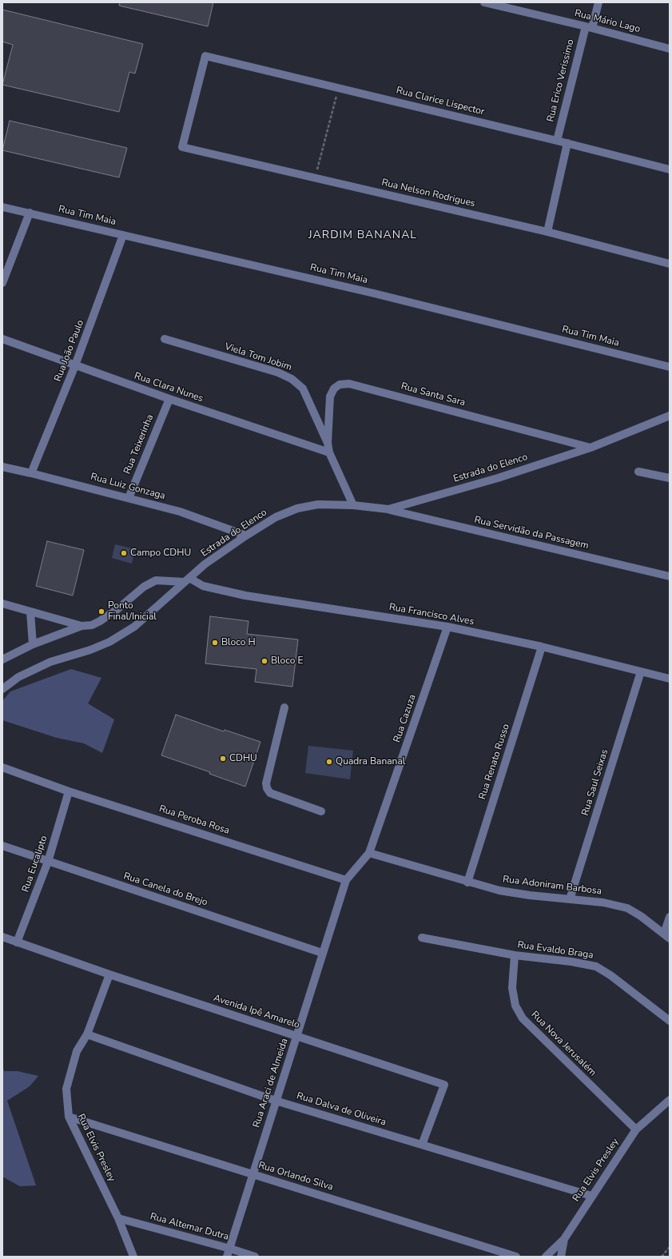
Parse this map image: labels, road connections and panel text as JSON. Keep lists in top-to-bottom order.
{
  "streets": {
    "street": [
      "Rua Mário Lago",
      "Rua Erico Verissimo",
      "Rua Clarice Lispector",
      "Rua Nelson Rodrigues",
      "Rua Tim Maia",
      "Rua João Paulo",
      "Viela Tom Jobim",
      "Rua Clara Nunes",
      "Rua Santa Sara",
      "Rua Teixerinha",
      "Estrada do Elenco",
      "Rua Luiz Gonzaga",
      "Rua Servidão da Passagem",
      "Rua Francisco Alves",
      "Rua Cazuza",
      "Rua Renato Russo",
      "Rua Saul Seixas",
      "Rua Peroba Rosa",
      "Rua Eucalipto",
      "Rua Adoniram Barbosa",
      "Rua Canela do Brejo",
      "Rua Evaldo Braga",
      "Avenida Ipê Amarelo",
      "Rua Nova Jerusalém",
      "Rua Araci de Almeida",
      "Rua Dalva de Oliveira",
      "Rua Elvis Presley",
      "Rua Orlando Silva",
      "Rua Altemar Dutra"
    ]
  },
  "crossings": [
    ["Rua Mário Lago", "Rua Erico Verissimo"],
    ["Rua Erico Verissimo", "Rua Clarice Lispector"],
    ["Rua Clarice Lispector", "Rua Nelson Rodrigues"],
    ["Rua Tim Maia", "Rua João Paulo"],
    ["Rua João Paulo", "Rua Clara Nunes"],
    ["Rua João Paulo", "Rua Luiz Gonzaga"],
    ["Viela Tom Jobim", "Rua Santa Sara"],
    ["Rua Clara Nunes", "Rua Santa Sara"],
    ["Rua Clara Nunes", "Rua Teixerinha"],
    ["Rua Santa Sara", "Estrada do Elenco"],
    ["Rua Teixerinha", "Rua Luiz Gonzaga"],
    ["Estrada do Elenco", "Rua Luiz Gonzaga"],
    ["Estrada do Elenco", "Rua Servidão da Passagem"],
    ["Estrada do Elenco", "Rua Francisco Alves"],
    ["Rua Francisco Alves", "Rua Cazuza"],
    ["Rua Francisco Alves", "Rua Renato Russo"],
    ["Rua Francisco Alves", "Rua Saul Seixas"],
    ["Rua Cazuza", "Rua Adoniram Barbosa"],
    ["Rua Renato Russo", "Rua Adoniram Barbosa"],
    ["Rua Saul Seixas", "Rua Adoniram Barbosa"],
    ["Rua Peroba Rosa", "Rua Eucalipto"],
    ["Rua Peroba Rosa", "Rua Araci de Almeida"],
    ["Rua Eucalipto", "Rua Canela do Brejo"],
    ["Rua Eucalipto", "Avenida Ipê Amarelo"],
    ["Rua Canela do Brejo", "Rua Araci de Almeida"],
    ["Rua Evaldo Braga", "Rua Nova Jerusalém"],
    ["Avenida Ipê Amarelo", "Rua Araci de Almeida"],
    ["Avenida Ipê Amarelo", "Rua Dalva de Oliveira"],
    ["Avenida Ipê Amarelo", "Rua Elvis Presley"],
    ["Rua Nova Jerusalém", "Rua Elvis Presley"],
    ["Rua Araci de Almeida", "Rua Dalva de Oliveira"],
    ["Rua Araci de Almeida", "Rua Orlando Silva"],
    ["Rua Araci de Almeida", "Rua Altemar Dutra"],
    ["Rua Dalva de Oliveira", "Rua Elvis Presley"],
    ["Rua Elvis Presley", "Rua Orlando Silva"],
    ["Rua Elvis Presley", "Rua Altemar Dutra"]
  ],
  "districts": ["JARDIM BANANAL"],
  "places": [
    "Campo CDHU",
    "Ponto Final/Inicial",
    "Bloco H",
    "Bloco E",
    "CDHU",
    "Quadra Bananal"
  ]
}
